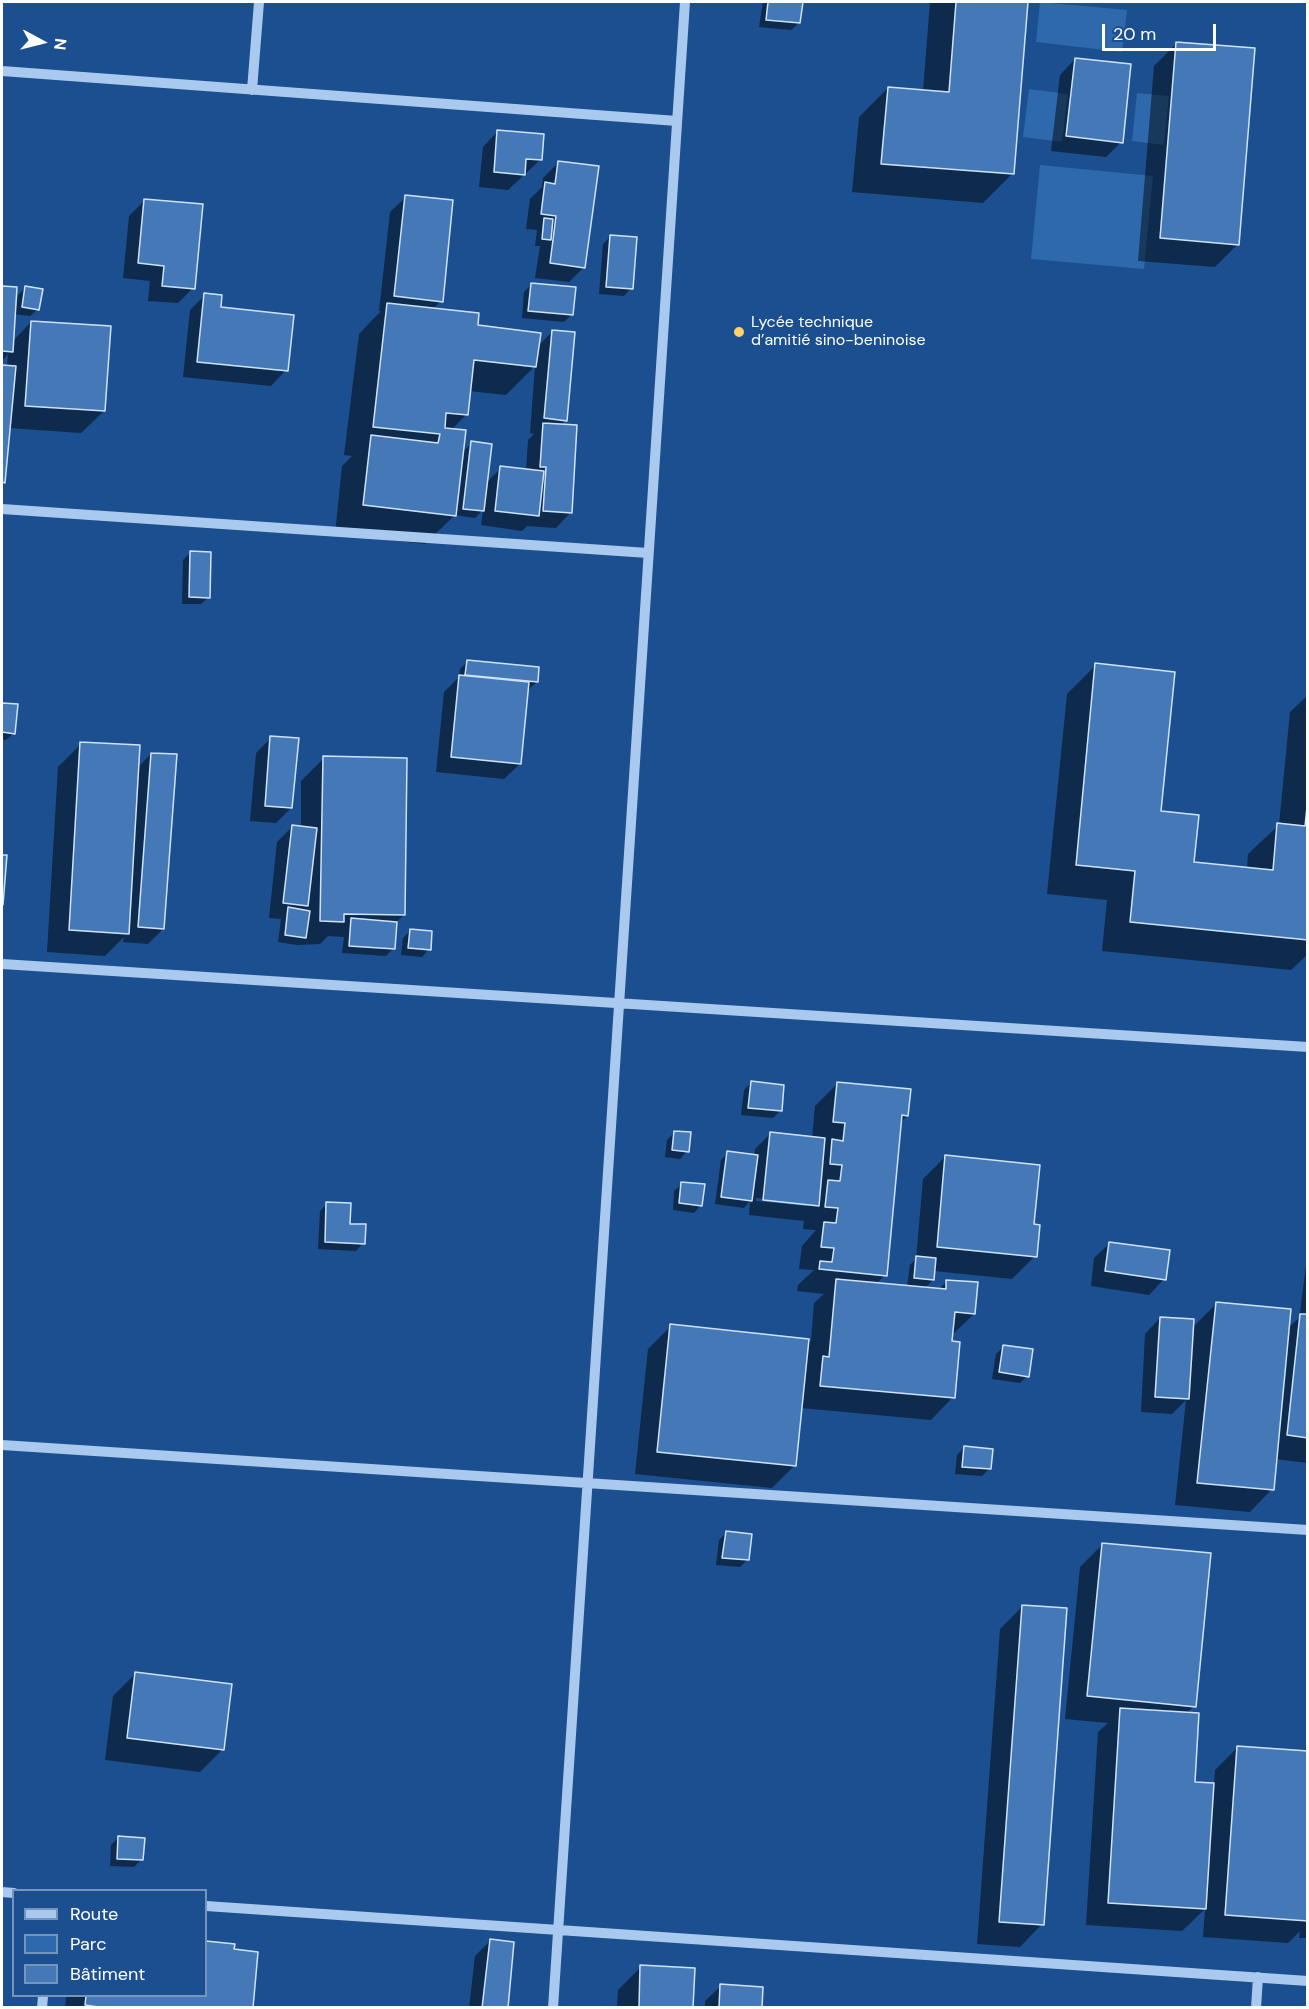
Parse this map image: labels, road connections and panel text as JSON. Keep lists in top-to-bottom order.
{
  "places": ["Lycée technique d’amitié sino-beninoise"],
  "legend": ["Route", "Parc", "Bâtiment"],
  "scale_bar": "20 m",
  "north": "right"
}
